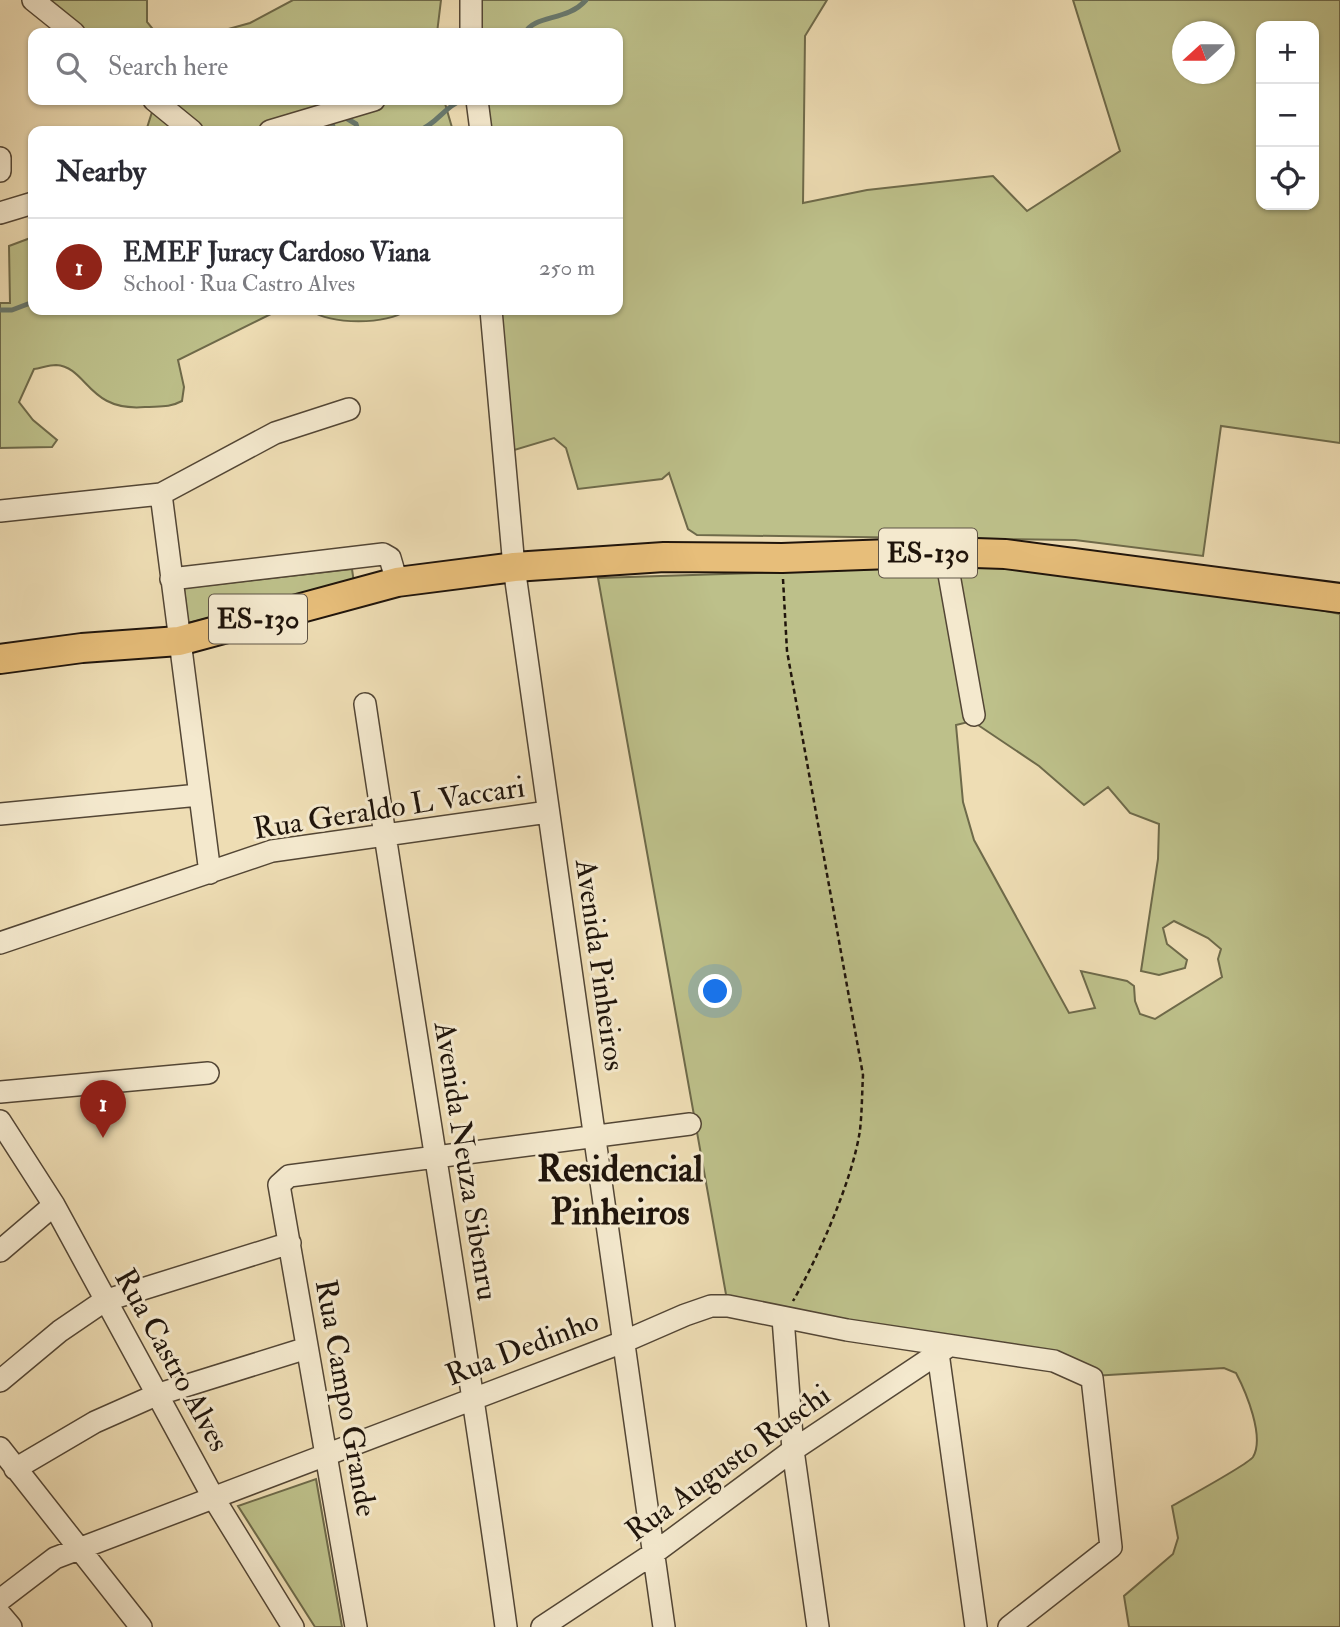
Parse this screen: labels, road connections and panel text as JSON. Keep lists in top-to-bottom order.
{
  "streets": {
    "main road": ["ES-130"],
    "street": [
      "Rua Geraldo L Vaccari",
      "Avenida Pinheiros",
      "Avenida Neuza Sibenru",
      "Rua Dedinho",
      "Rua Castro Alves",
      "Rua Campo Grande",
      "Rua Augusto Ruschi"
    ]
  },
  "crossings": [
    ["ES-130", "Avenida Pinheiros"],
    ["Rua Geraldo L Vaccari", "Avenida Pinheiros"],
    ["Rua Geraldo L Vaccari", "Avenida Neuza Sibenru"],
    ["Avenida Pinheiros", "Rua Dedinho"],
    ["Avenida Pinheiros", "Rua Augusto Ruschi"],
    ["Avenida Neuza Sibenru", "Rua Dedinho"],
    ["Avenida Neuza Sibenru", "Rua Campo Grande"],
    ["Rua Dedinho", "Rua Castro Alves"],
    ["Rua Dedinho", "Rua Campo Grande"],
    ["Rua Dedinho", "Rua Augusto Ruschi"]
  ],
  "districts": ["Residencial Pinheiros"],
  "north": "left",
  "page": {
    "map_buttons": ["+", "−"],
    "search": "Search here",
    "heading": "Nearby",
    "list": [
      {
        "mark": "1",
        "name": "EMEF Juracy Cardoso Viana",
        "note": "School · Rua Castro Alves",
        "value": "250 m"
      }
    ],
    "pins": "1"
  }
}
